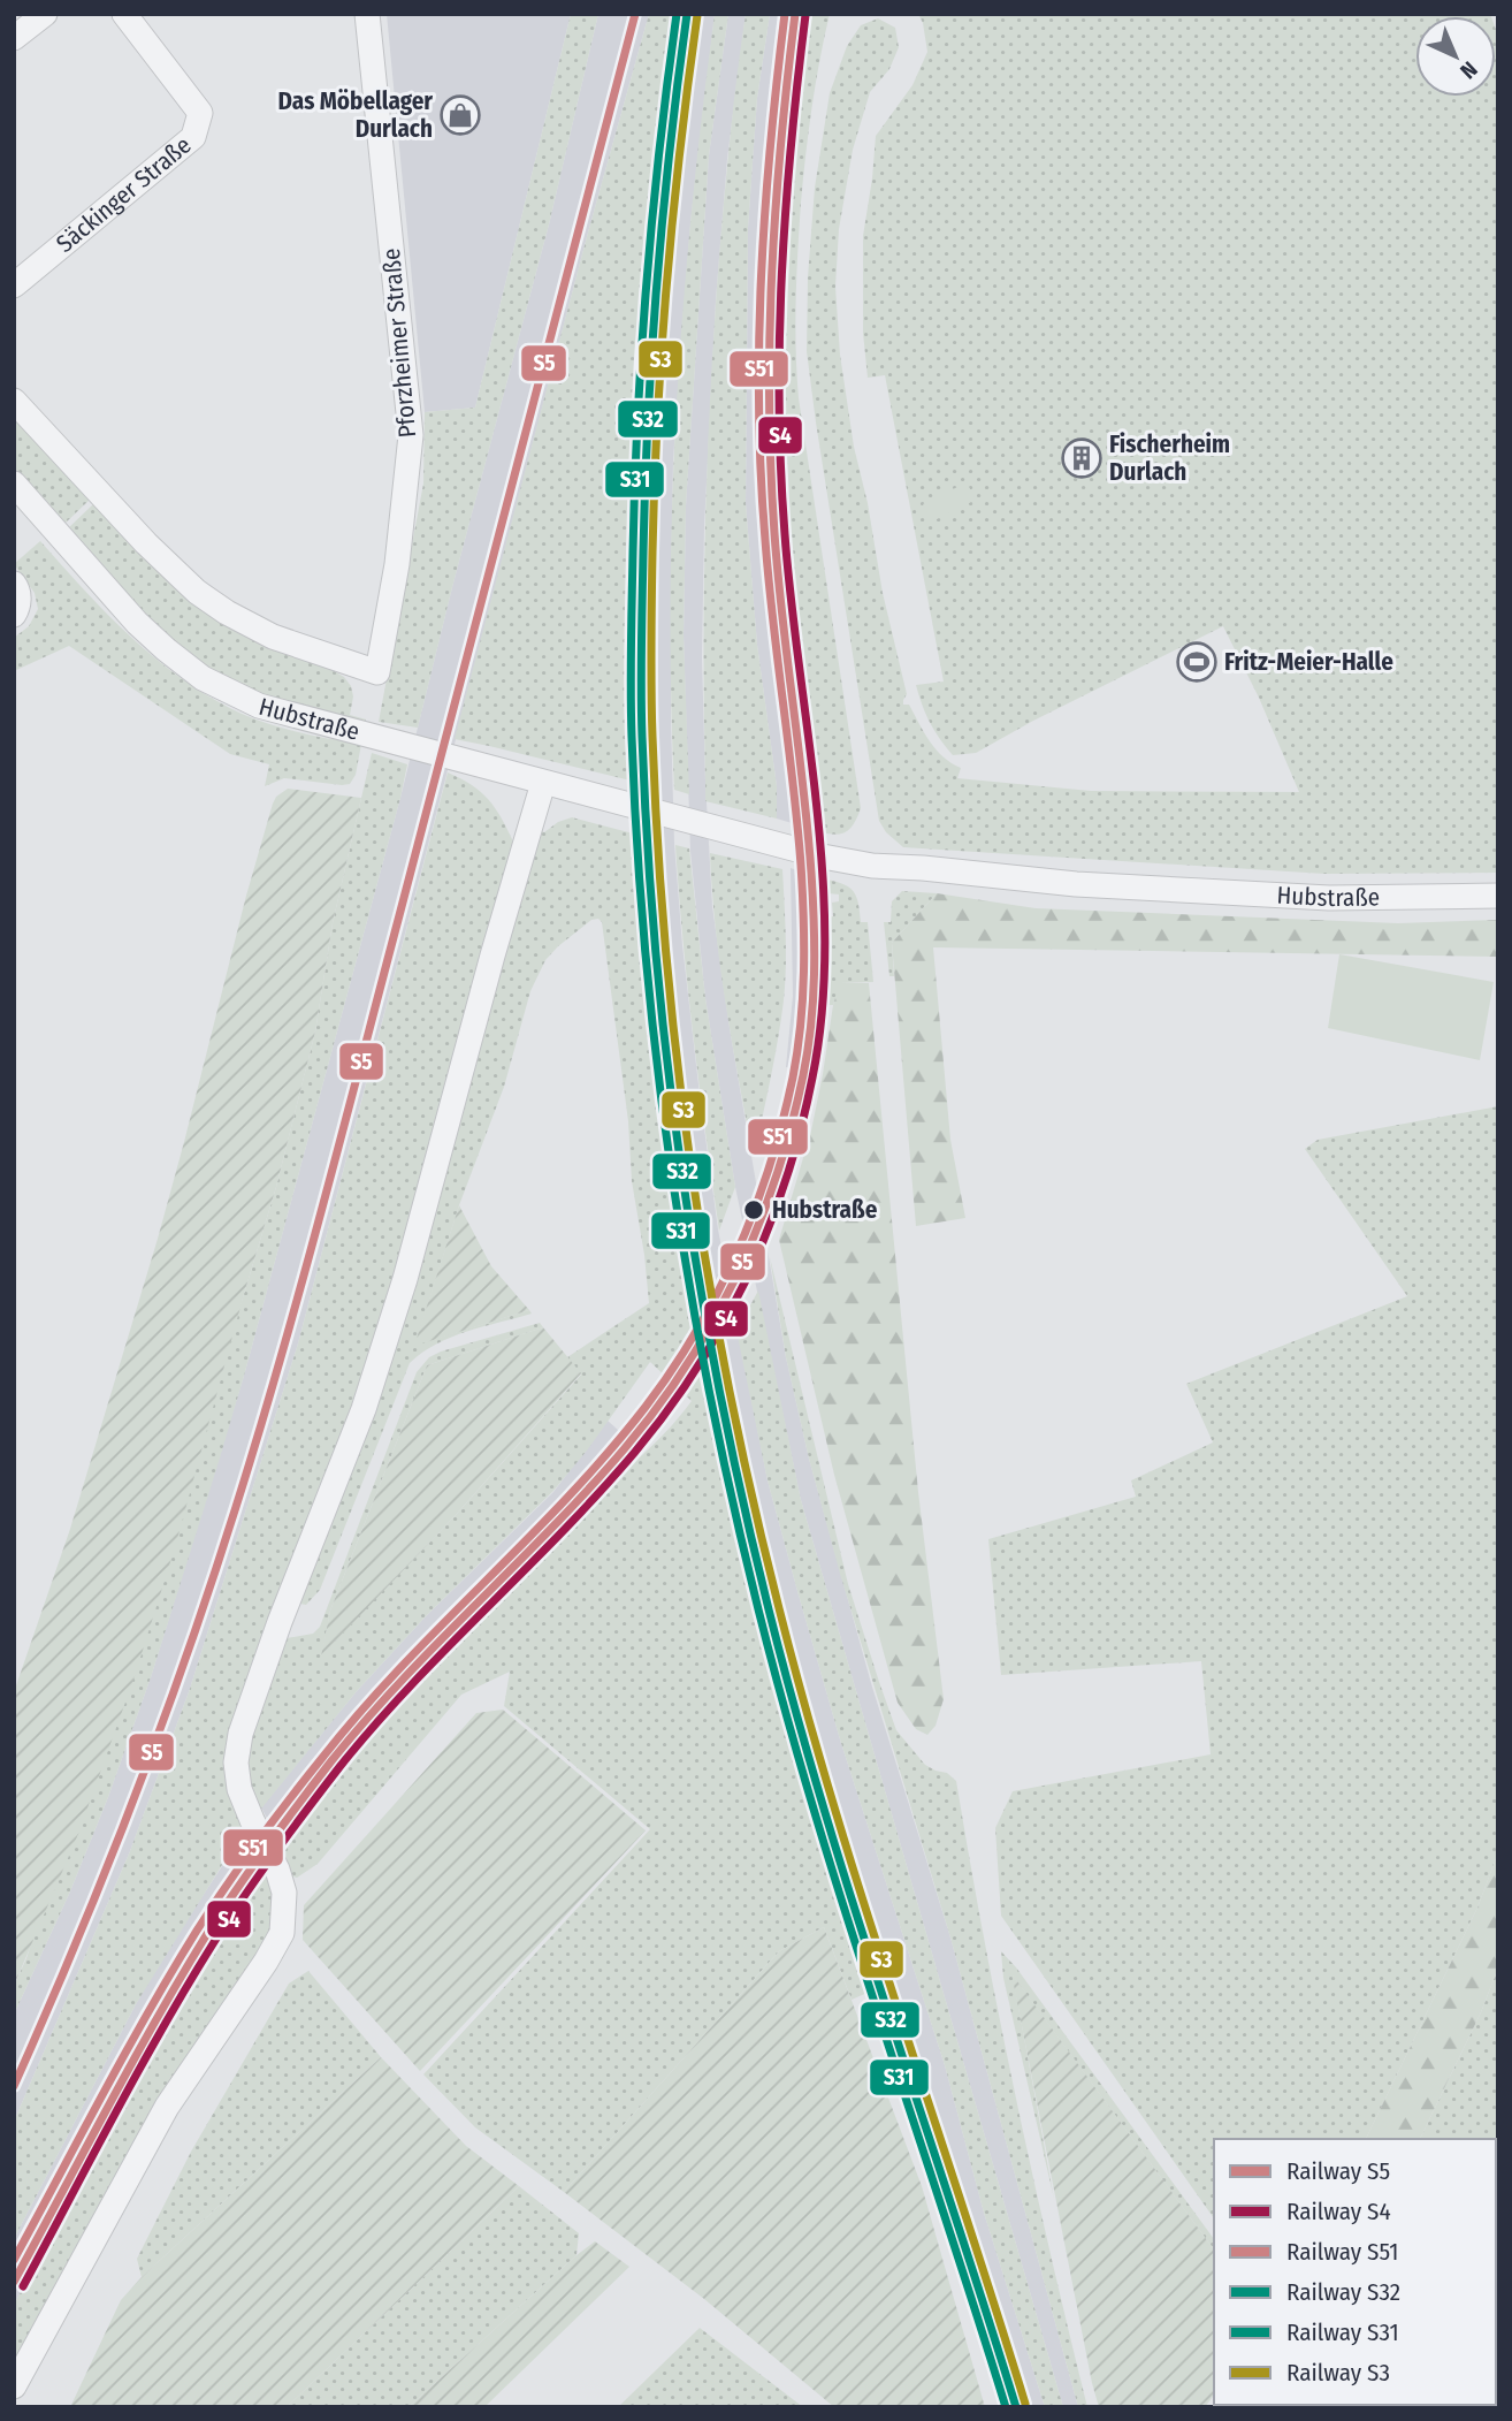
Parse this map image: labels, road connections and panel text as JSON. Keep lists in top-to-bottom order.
{
  "streets": {
    "street": ["Säckinger Straße", "Pforzheimer Straße", "Hubstraße"]
  },
  "places": {
    "shop": ["Das Möbellager Durlach"],
    "building": ["Fischerheim Durlach"],
    "sports": ["Fritz-Meier-Halle"],
    "other": ["Hubstraße"]
  },
  "lines": [
    "rail line S5",
    "rail line S51",
    "rail line S32",
    "rail line S31",
    "rail line S4",
    "rail line S3"
  ],
  "legend": [
    "Railway S5",
    "Railway S4",
    "Railway S51",
    "Railway S32",
    "Railway S31",
    "Railway S3"
  ],
  "north": "bottom right"
}
